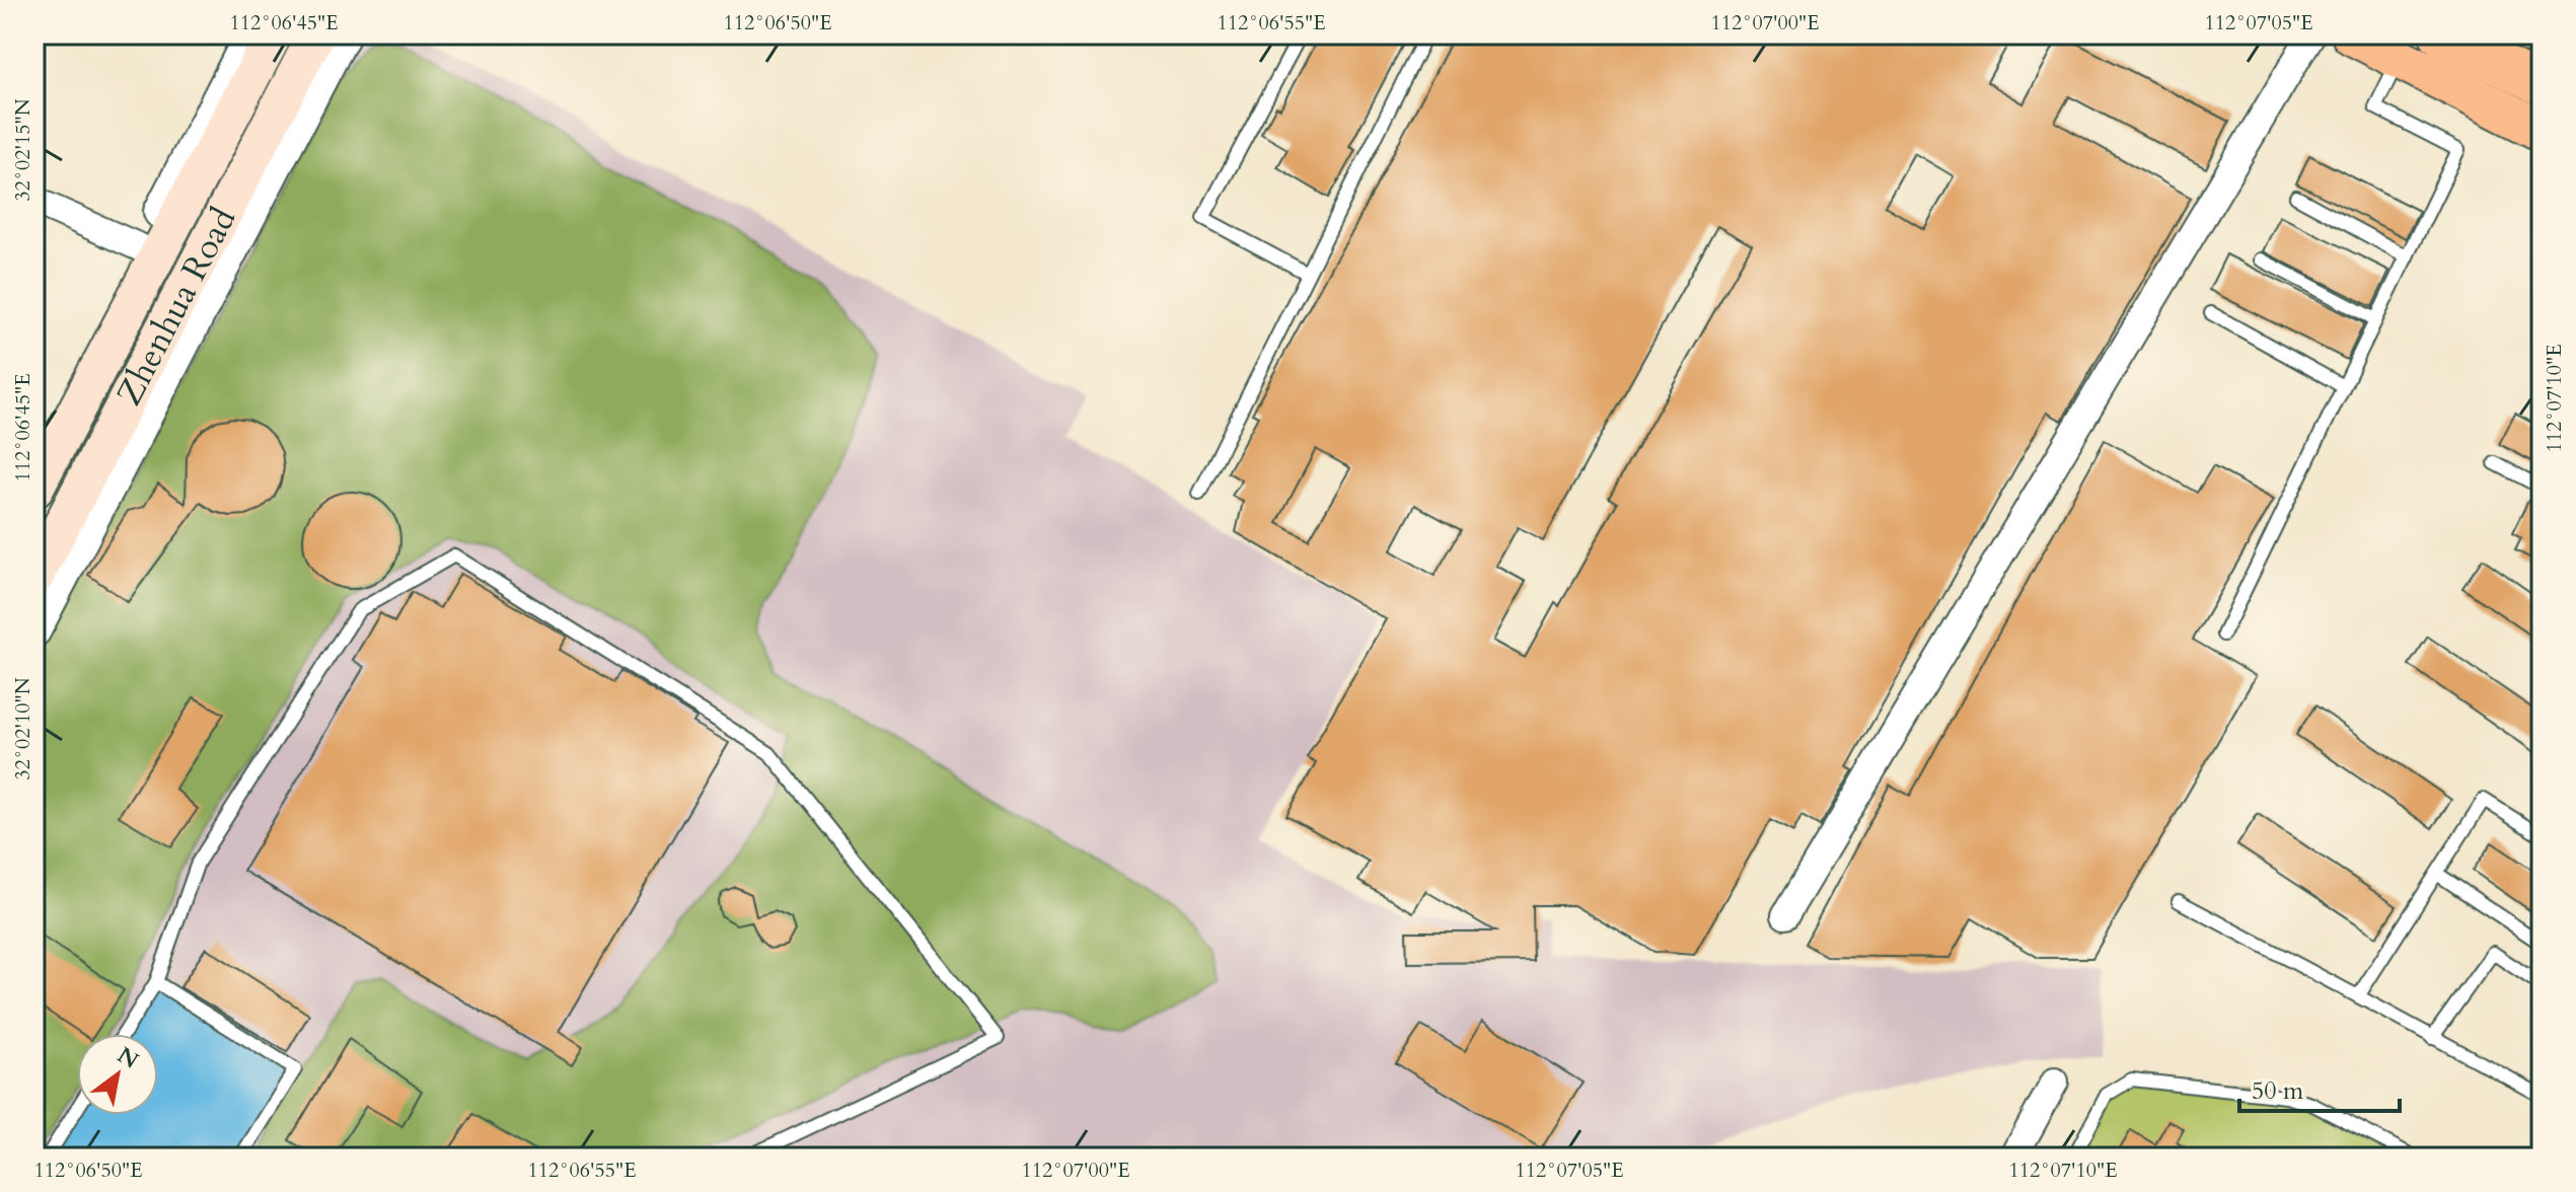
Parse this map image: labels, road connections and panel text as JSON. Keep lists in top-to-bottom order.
{
  "streets": {
    "main road": ["Zhenhua Road"]
  },
  "scale_bar": "50 m",
  "north": "top right",
  "coordinates": [
    "112°06'45\"E",
    "112°06'50\"E",
    "112°06'55\"E",
    "112°07'00\"E",
    "112°07'05\"E",
    "32°02'15\"N",
    "112°07'10\"E",
    "32°02'10\"N"
  ]
}
